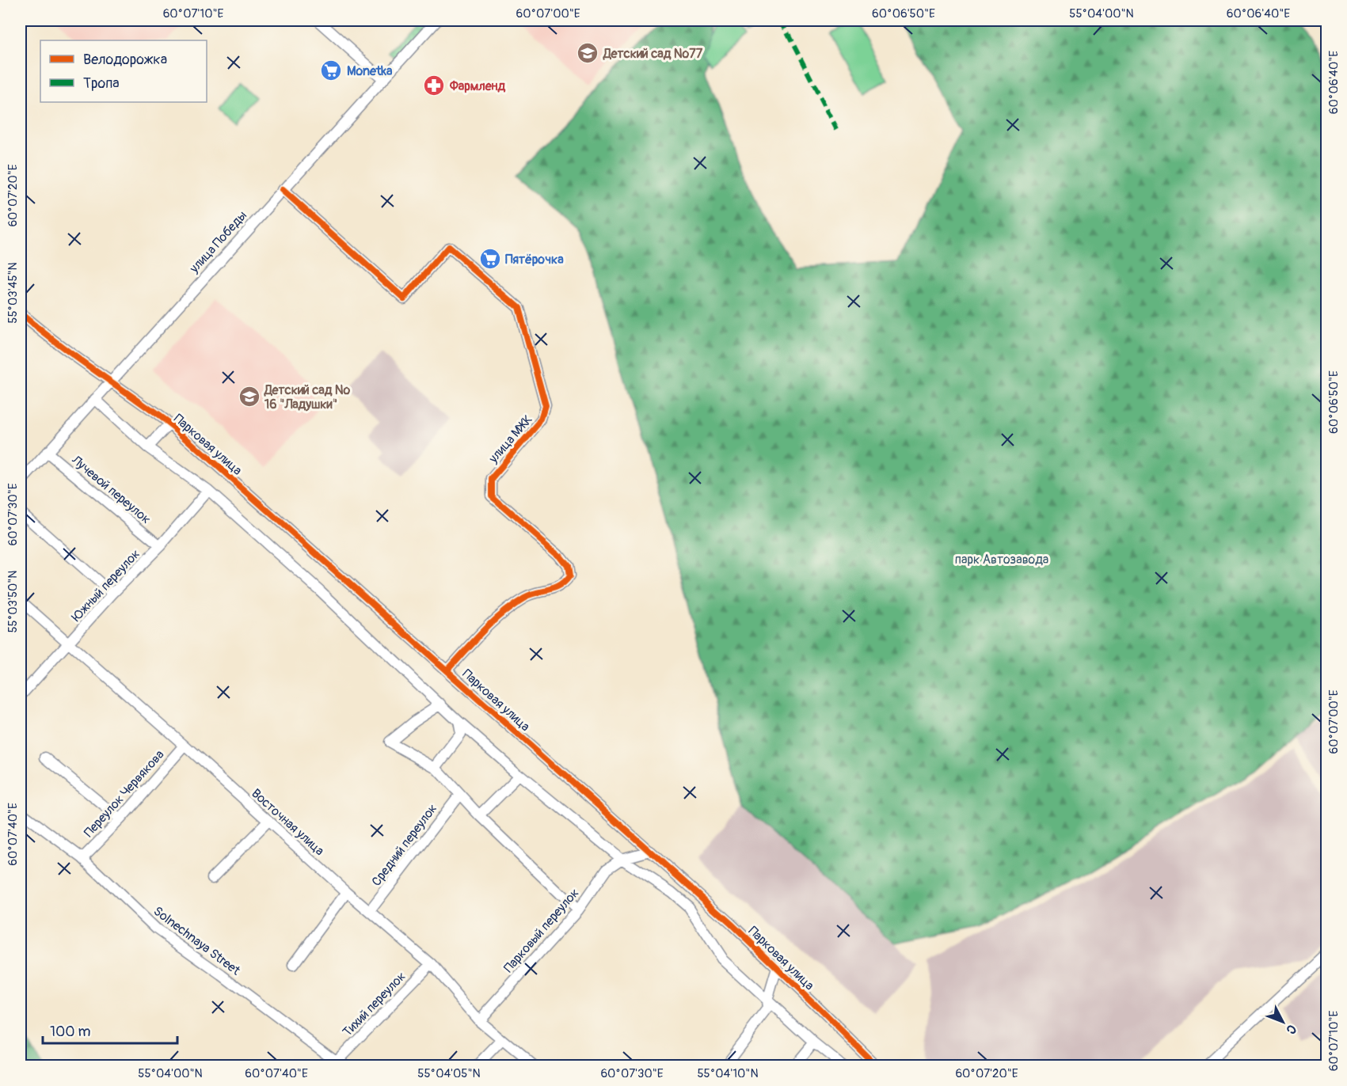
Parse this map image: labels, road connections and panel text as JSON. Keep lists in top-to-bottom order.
{
  "streets": {
    "street": [
      "улица Победы",
      "улица МЖК",
      "Парковая улица",
      "Лучевой переулок",
      "Южный переулок",
      "Переулок Червякова",
      "Восточная улица",
      "Средний переулок",
      "Парковый переулок",
      "Solnechnaya Street",
      "Тихий переулок"
    ]
  },
  "crossings": [
    ["улица Победы", "улица МЖК"],
    ["улица Победы", "Парковая улица"],
    ["улица Победы", "Лучевой переулок"],
    ["улица МЖК", "Парковая улица"],
    ["Парковая улица", "Парковый переулок"],
    ["Лучевой переулок", "Южный переулок"],
    ["Южный переулок", "Восточная улица"],
    ["Переулок Червякова", "Восточная улица"],
    ["Переулок Червякова", "Solnechnaya Street"],
    ["Восточная улица", "Средний переулок"],
    ["Восточная улица", "Парковый переулок"],
    ["Восточная улица", "Тихий переулок"],
    ["Solnechnaya Street", "Тихий переулок"]
  ],
  "parks": ["парк Автозавода"],
  "places": {
    "school or university": ["Детский сад №77", "Детский сад № 16 \"Ладушки\""],
    "supermarket": ["Monetka", "Пятёрочка"],
    "pharmacy": ["Фармленд"]
  },
  "legend": ["Велодорожка", "Тропа"],
  "scale_bar": "100 m",
  "north": "bottom right",
  "coordinates": [
    "60°07'10\"E",
    "60°07'00\"E",
    "60°06'50\"E",
    "55°04'00\"N",
    "60°06'40\"E",
    "60°07'20\"E",
    "55°03'45\"N",
    "60°07'30\"E",
    "55°03'50\"N",
    "60°07'40\"E",
    "55°04'05\"N",
    "55°04'10\"N"
  ]
}
